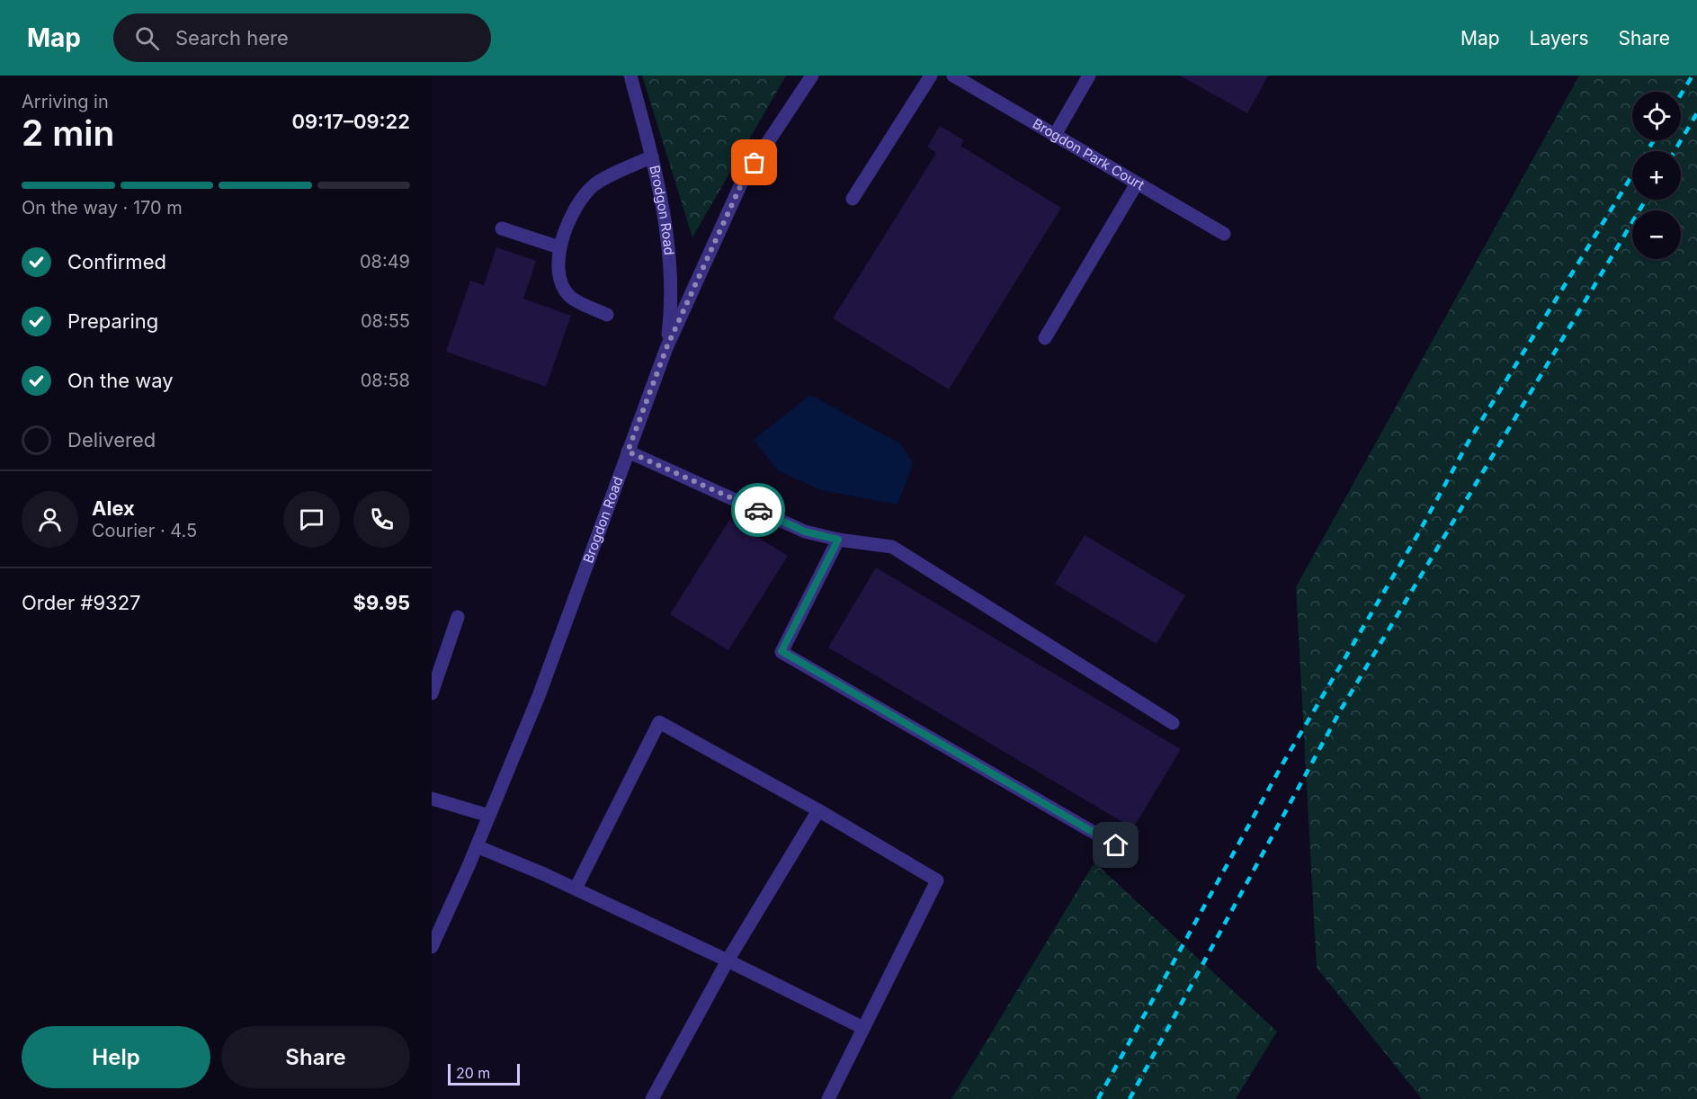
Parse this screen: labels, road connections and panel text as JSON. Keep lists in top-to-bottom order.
{
  "streets": {
    "street": ["Brogdon Park Court", "Brodgon Road", "Brogdon Road"]
  },
  "crossings": [
    ["Brodgon Road", "Brogdon Road"]
  ],
  "scale_bar": "20 m",
  "page": {
    "header": "Map",
    "search": "Search here",
    "nav": ["Map", "Layers", "Share"],
    "heading": ["2 min", "Arriving in", "09:17–09:22"],
    "panel": [
      "Alex",
      "Courier · 4.5",
      "Order #9327",
      "$9.95"
    ],
    "map_buttons": ["+", "−"],
    "bar": "On the way · 170 m",
    "list": [
      ["Confirmed", "08:49"],
      ["Preparing", "08:55"],
      ["On the way", "08:58"],
      "Delivered"
    ],
    "buttons": ["Help", "Share"],
    "scale": "20 m"
  }
}
